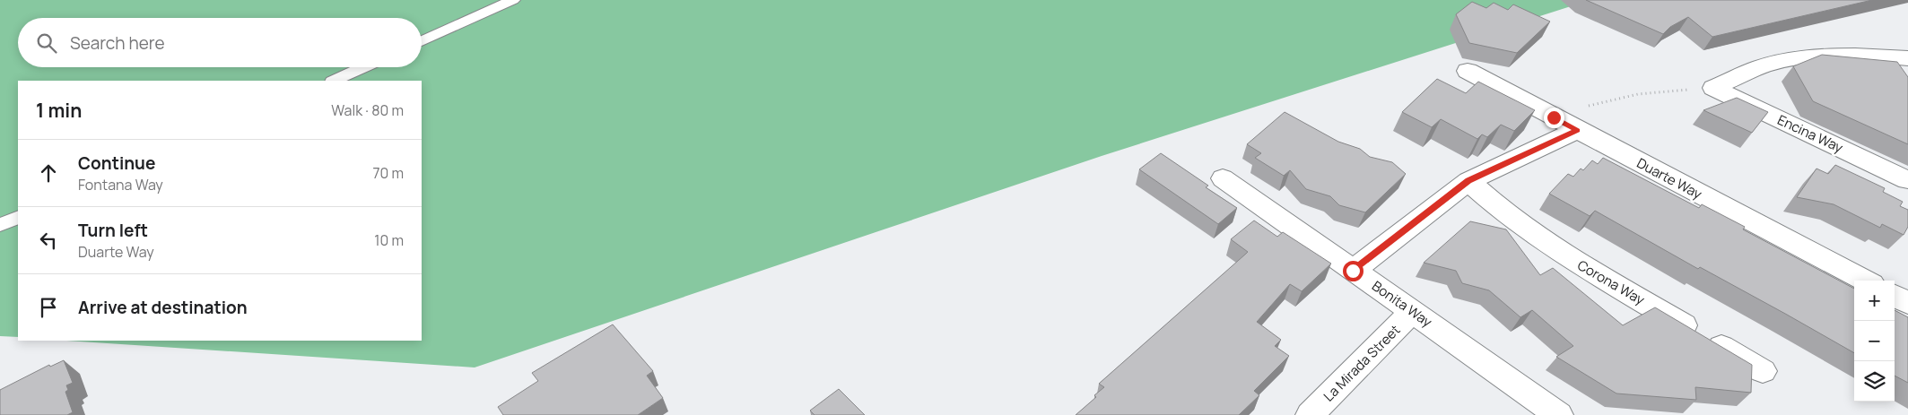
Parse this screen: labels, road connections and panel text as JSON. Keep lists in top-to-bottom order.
{
  "streets": {
    "street": [
      "Encina Way",
      "Duarte Way",
      "Corona Way",
      "Bonita Way",
      "La Mirada Street"
    ]
  },
  "crossings": [
    ["Bonita Way", "La Mirada Street"]
  ],
  "page": {
    "search": "Search here",
    "heading": ["1 min", "Walk · 80 m"],
    "list": [
      ["Continue", "Fontana Way", "70 m"],
      ["Turn left", "Duarte Way", "10 m"],
      "Arrive at destination"
    ],
    "map_buttons": ["+", "−"]
  }
}
